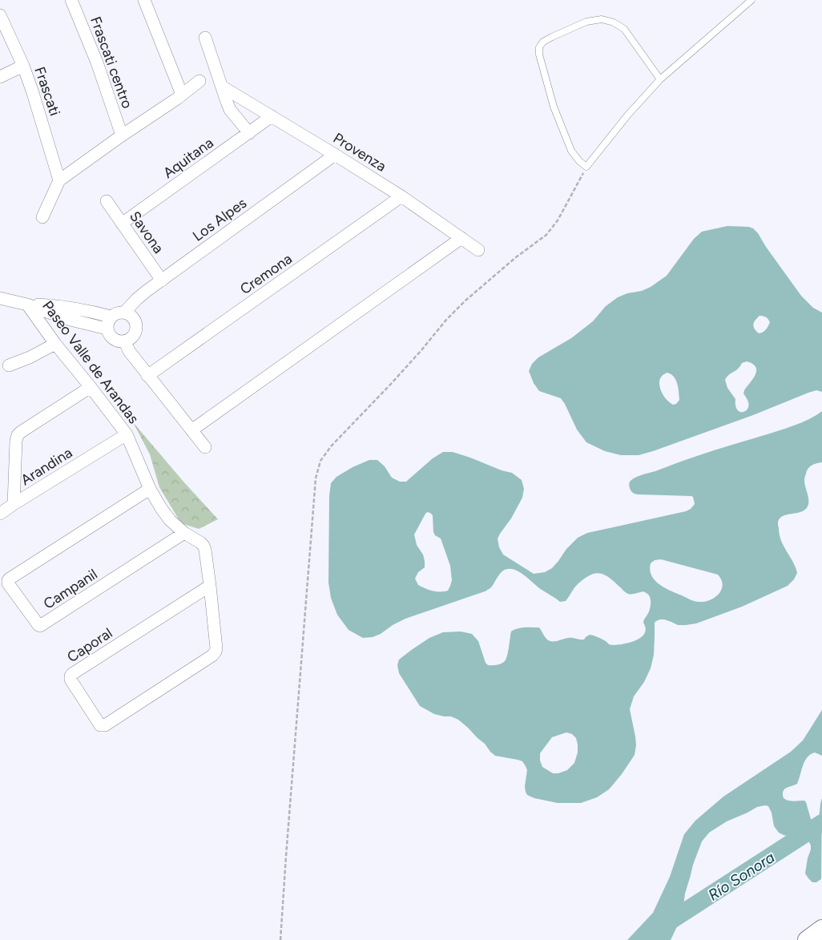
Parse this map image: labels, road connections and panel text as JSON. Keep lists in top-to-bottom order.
{
  "streets": {
    "street": [
      "Frascati centro",
      "Frascati",
      "Provenza",
      "Aquitana",
      "Los Alpes",
      "Savona",
      "Cremona",
      "Paseo Valle de Arandas",
      "Arandina",
      "Campanil",
      "Caporal"
    ]
  },
  "crossings": [
    ["Provenza", "Aquitana"],
    ["Provenza", "Los Alpes"],
    ["Provenza", "Cremona"],
    ["Aquitana", "Savona"],
    ["Los Alpes", "Savona"],
    ["Paseo Valle de Arandas", "Arandina"],
    ["Paseo Valle de Arandas", "Campanil"],
    ["Paseo Valle de Arandas", "Caporal"]
  ],
  "water": ["Río Sonora"]
}
